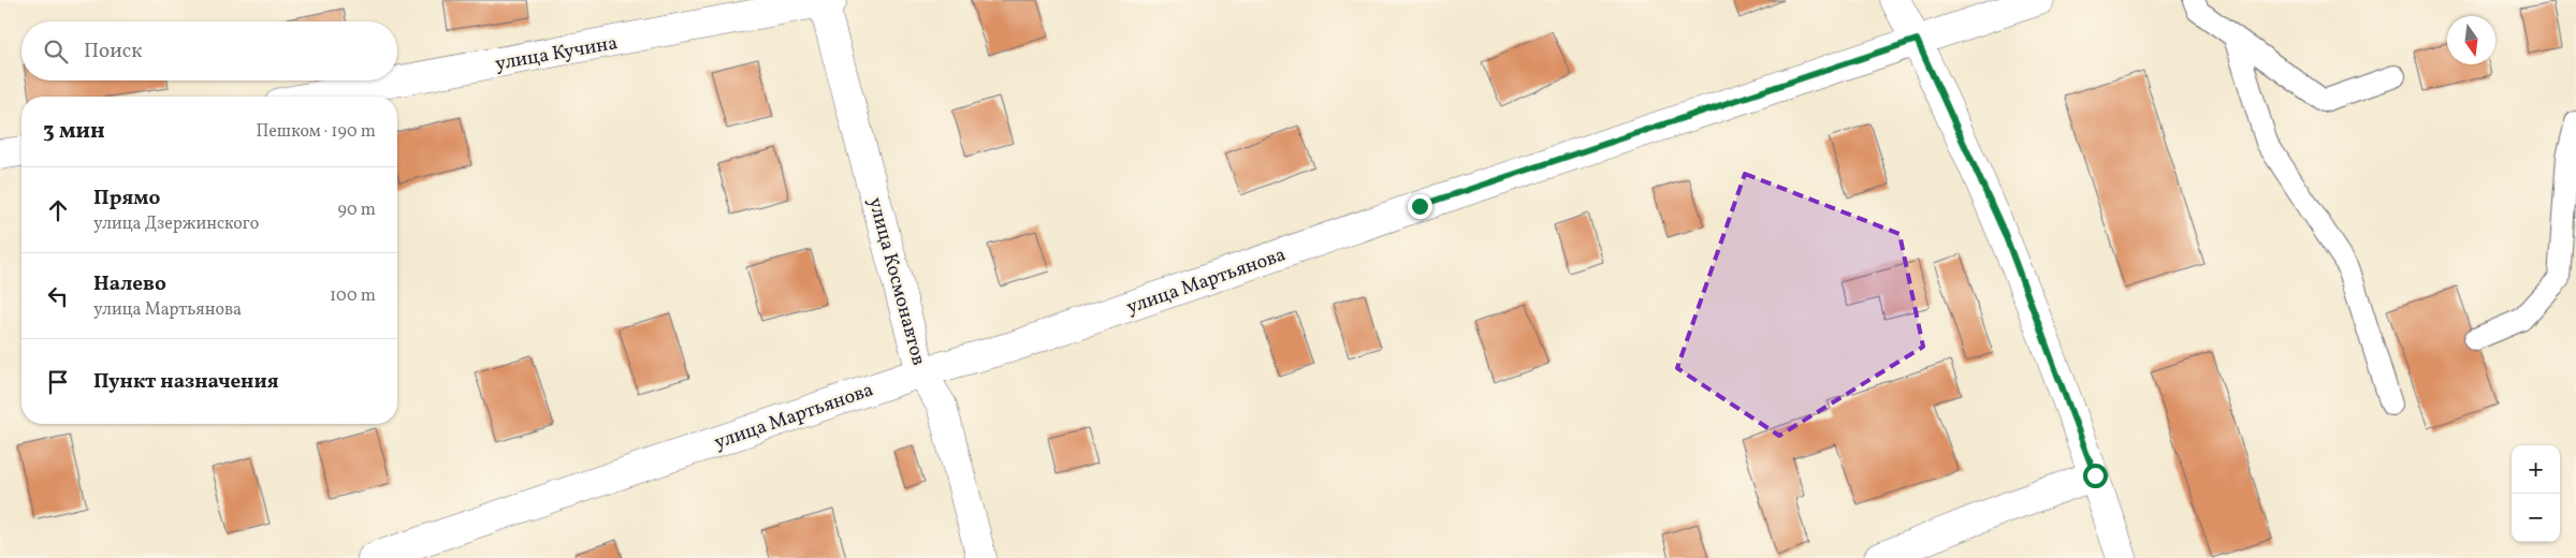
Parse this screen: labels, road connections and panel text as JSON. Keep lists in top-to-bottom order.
{
  "streets": {
    "main road": ["улица Кучина", "улица Мартьянова", "улица Космонавтов"]
  },
  "crossings": [
    ["улица Кучина", "улица Космонавтов"],
    ["улица Мартьянова", "улица Космонавтов"]
  ],
  "north": "bottom",
  "page": {
    "search": "Поиск",
    "heading": ["3 мин", "Пешком · 190 m"],
    "list": [
      ["Прямо", "улица Дзержинского", "90 m"],
      ["Налево", "улица Мартьянова", "100 m"],
      "Пункт назначения"
    ],
    "map_buttons": ["+", "−"]
  }
}
